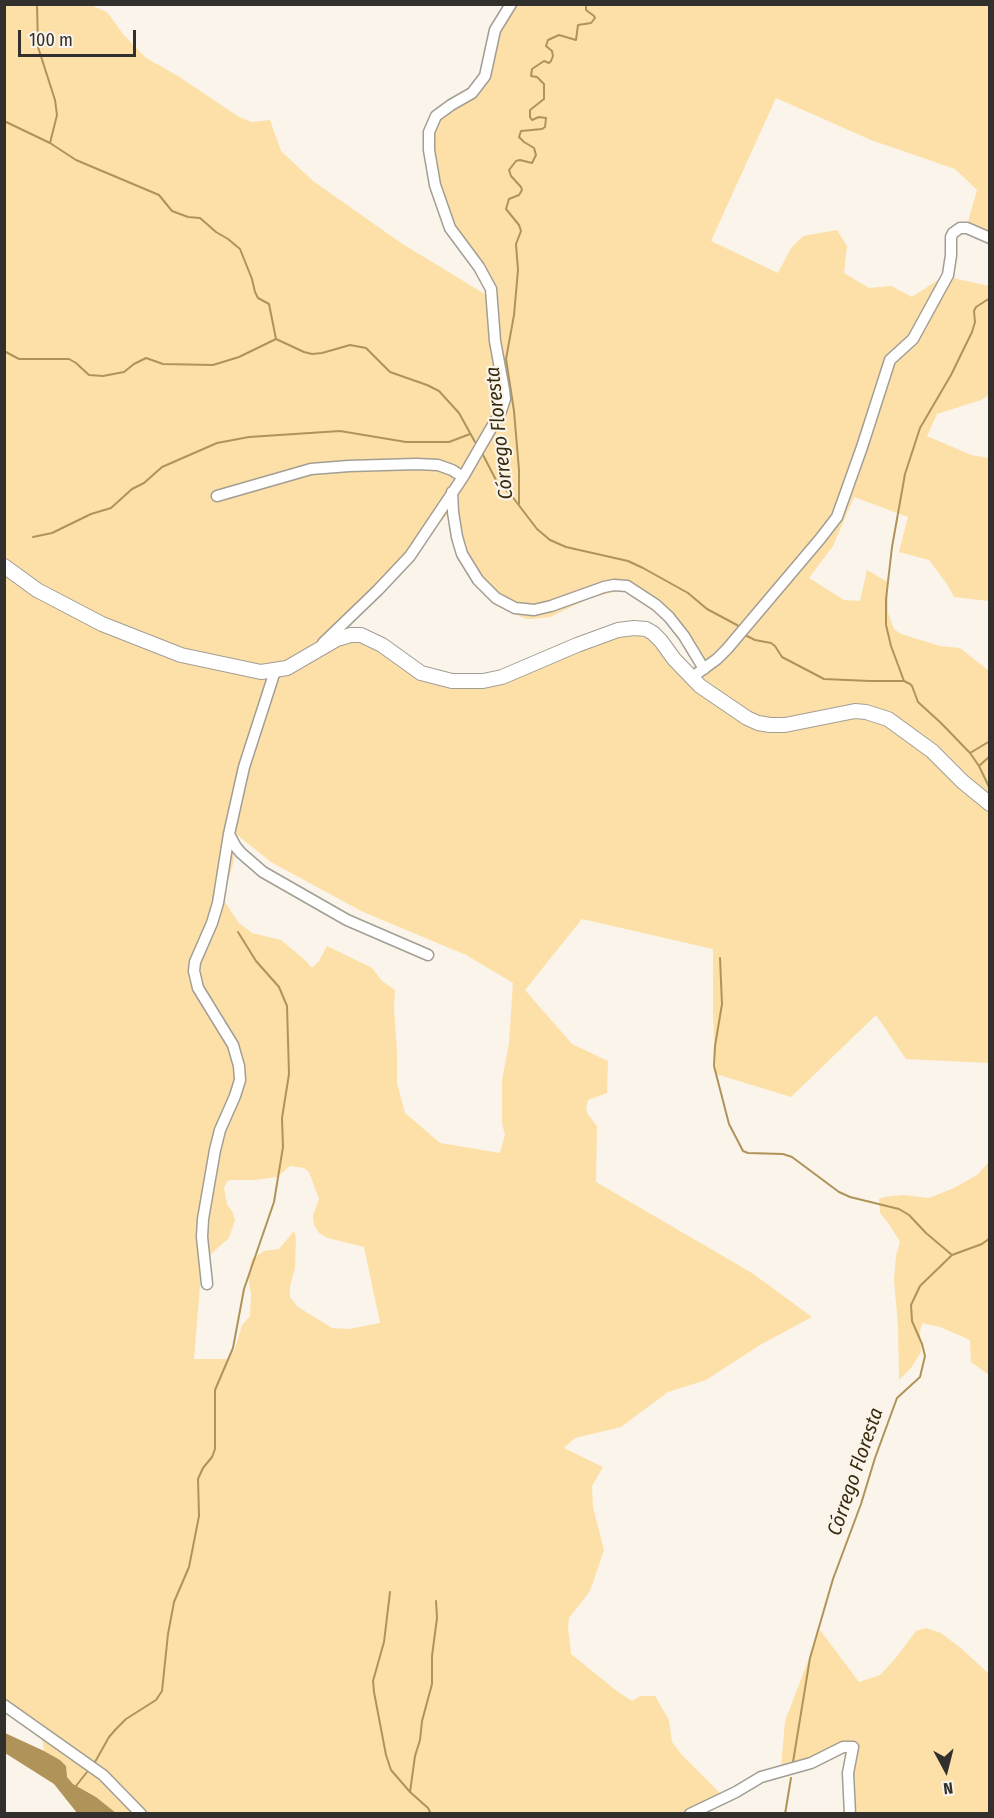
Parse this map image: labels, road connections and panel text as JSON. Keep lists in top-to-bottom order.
{
  "water": ["Córrego Floresta"],
  "scale_bar": "100 m",
  "north": "bottom"
}
